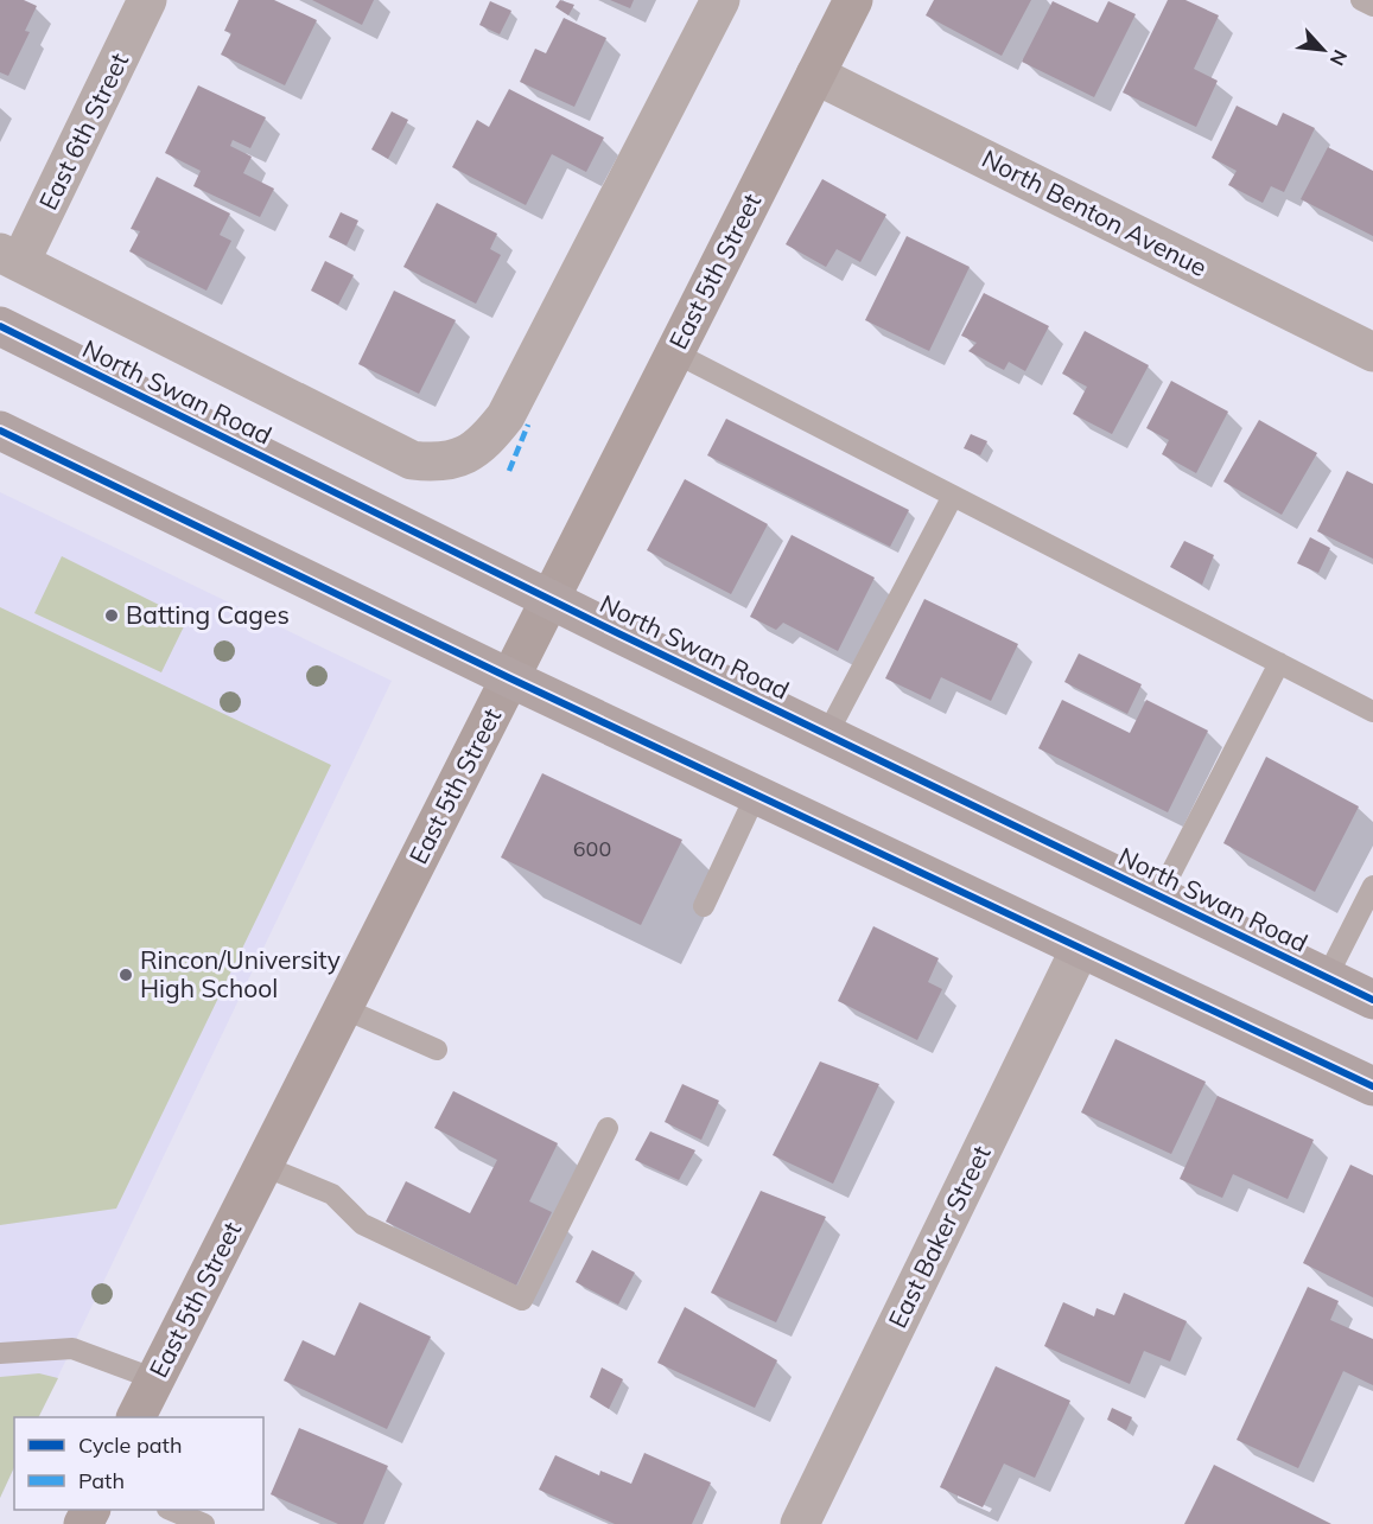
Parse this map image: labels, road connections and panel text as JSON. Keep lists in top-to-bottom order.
{
  "streets": {
    "main road": ["North Swan Road"],
    "street": [
      "East 6th Street",
      "North Benton Avenue",
      "East 5th Street",
      "East Baker Street"
    ]
  },
  "crossings": [
    ["East 6th Street", "North Swan Road"],
    ["North Benton Avenue", "East 5th Street"],
    ["East 5th Street", "North Swan Road"]
  ],
  "places": ["Batting Cages", "Rincon/University High School"],
  "house_numbers": ["600"],
  "legend": ["Cycle path", "Path"],
  "north": "bottom right"
}
